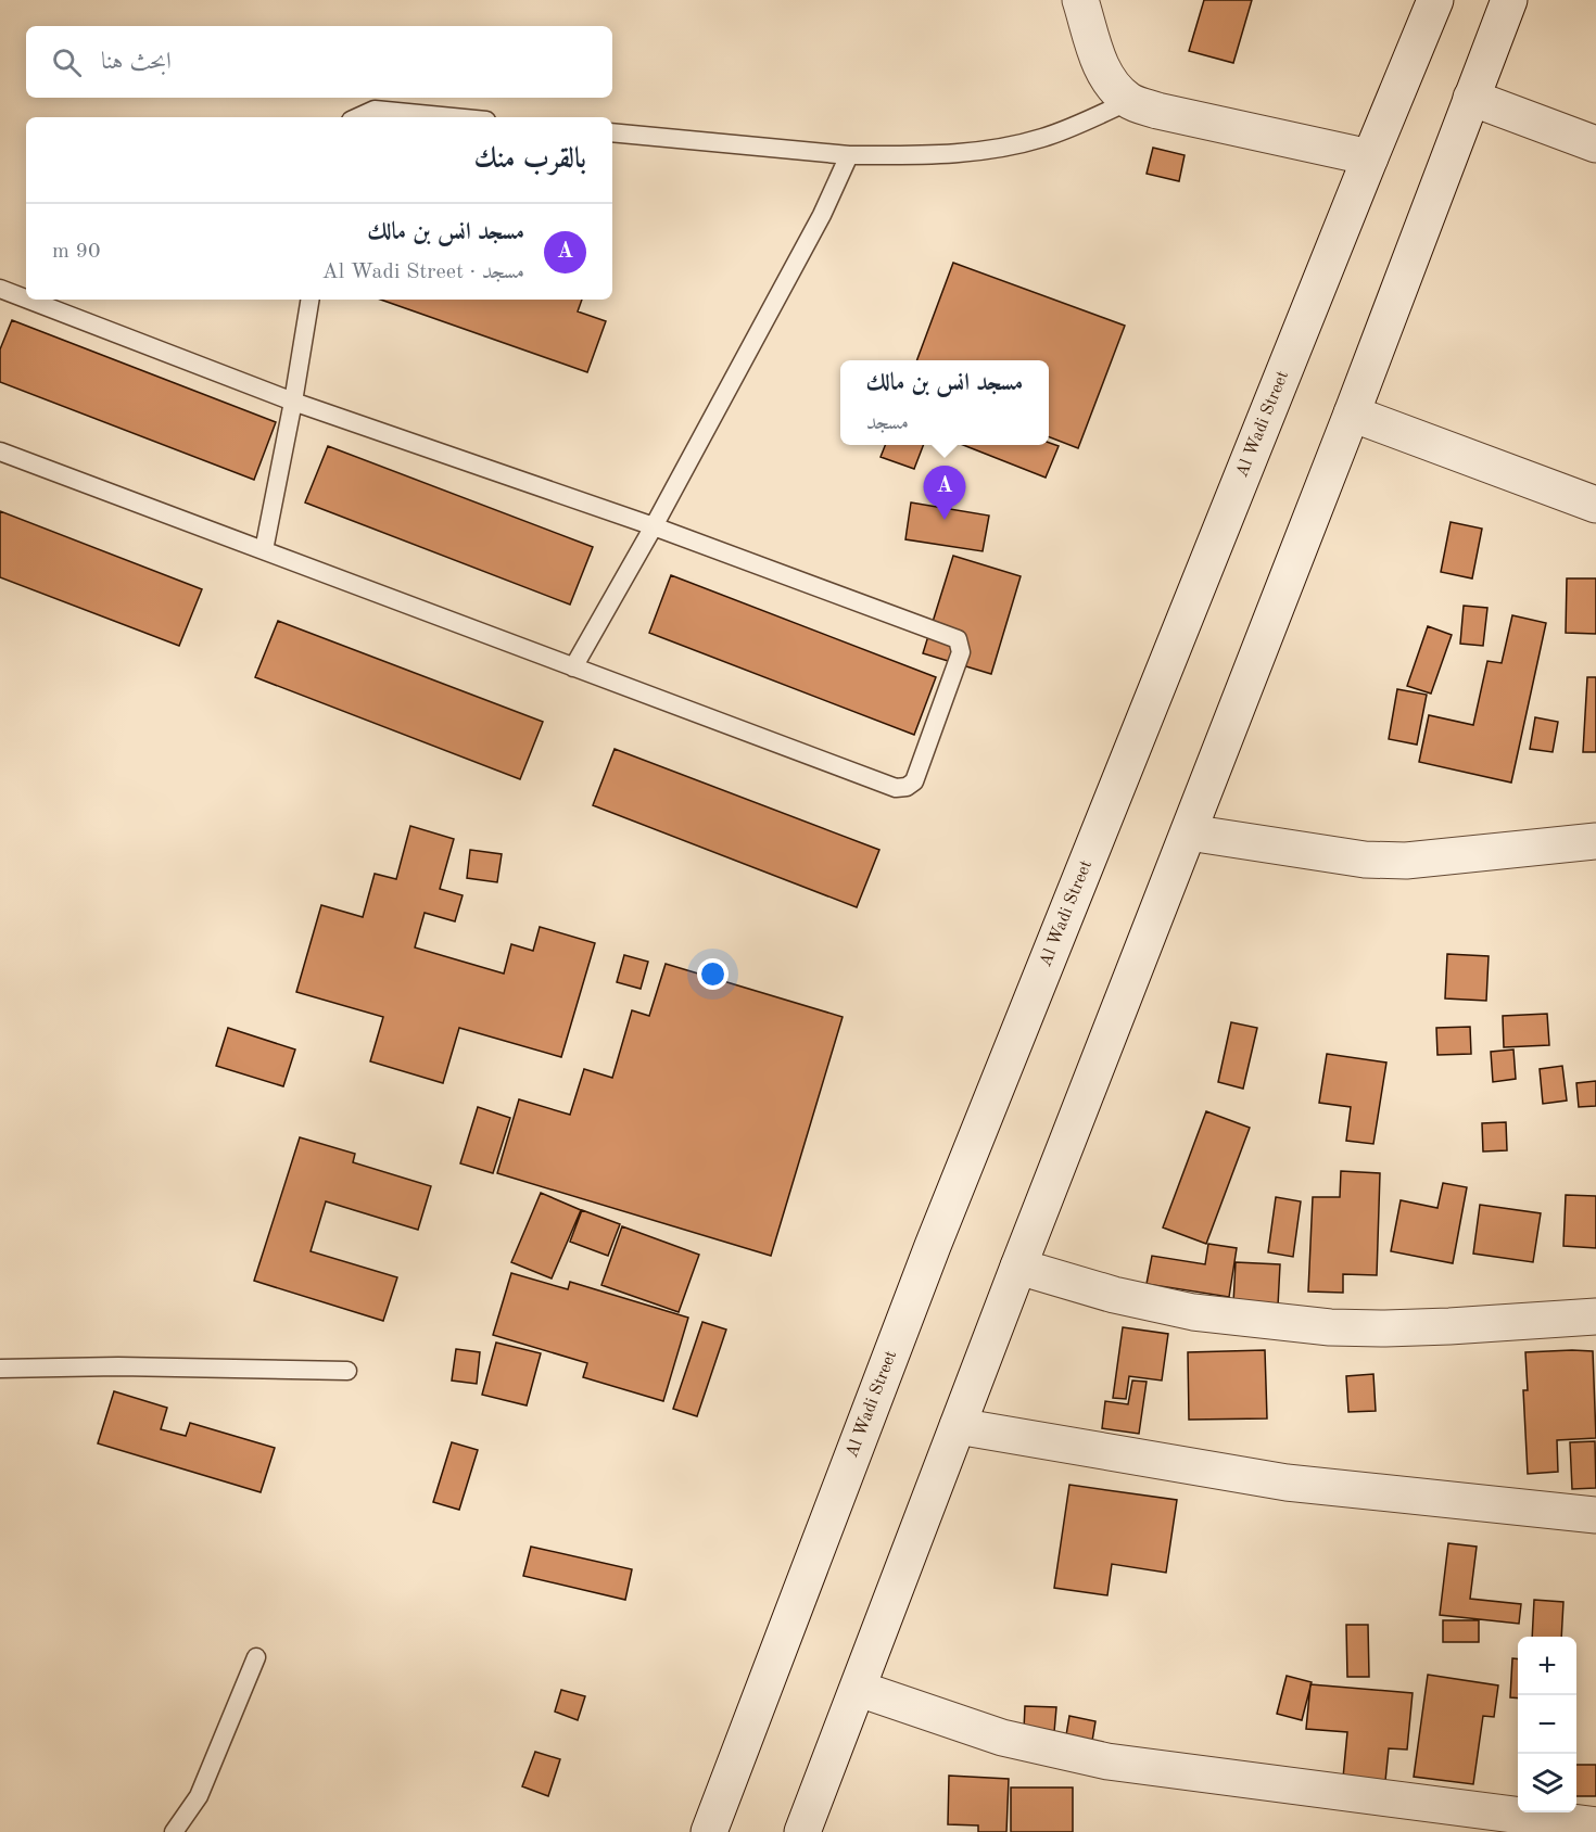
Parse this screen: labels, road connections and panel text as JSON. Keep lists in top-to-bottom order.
{
  "streets": {
    "main road": ["Al Wadi Street"]
  },
  "page": {
    "search": "ابحث هنا",
    "heading": "بالقرب منك",
    "list": [
      {
        "mark": "A",
        "name": "مسجد انس بن مالك",
        "note": "مسجد · Al Wadi Street",
        "value": "90 m"
      }
    ],
    "popup": ["مسجد انس بن مالك", "مسجد"],
    "pins": "A",
    "map_buttons": ["+", "−"]
  }
}
